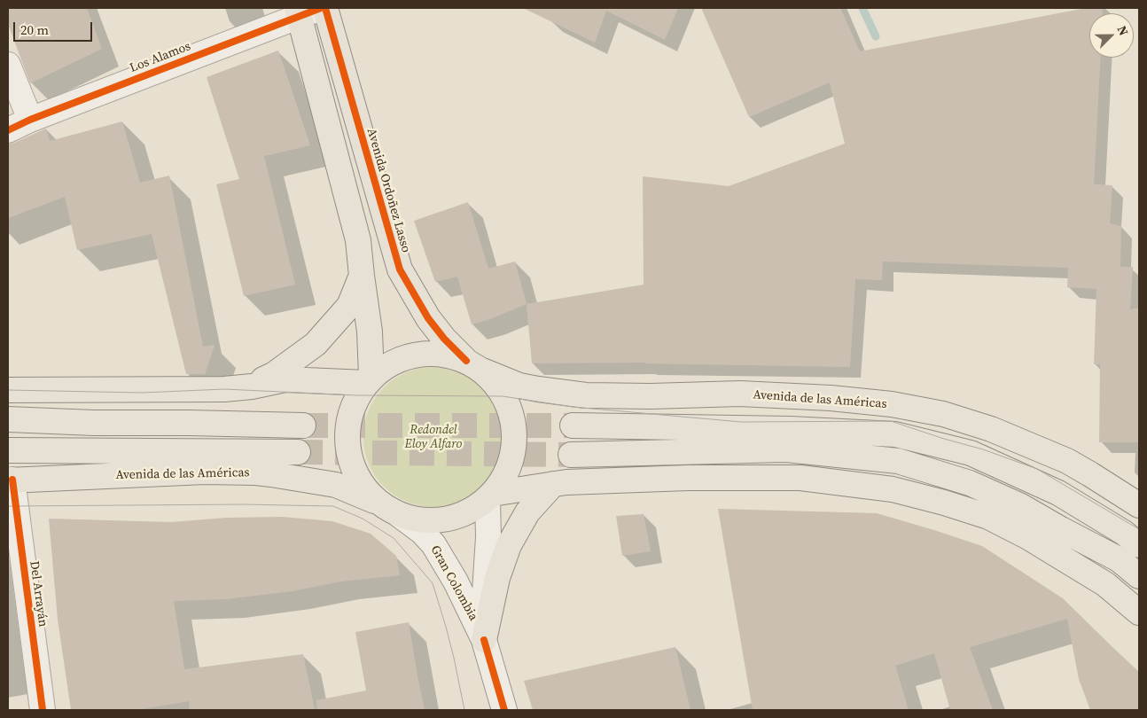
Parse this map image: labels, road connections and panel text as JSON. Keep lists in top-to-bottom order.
{
  "streets": {
    "main road": ["Avenida Ordoñez Lasso", "Avenida de las Américas"],
    "street": ["Los Alamos", "Gran Colombia", "Del Arrayán"]
  },
  "crossings": [
    ["Avenida Ordoñez Lasso", "Avenida de las Américas"],
    ["Avenida de las Américas", "Gran Colombia"],
    ["Avenida de las Américas", "Del Arrayán"]
  ],
  "parks": ["Redondel Eloy Alfaro"],
  "scale_bar": "20 m",
  "north": "top right"
}
